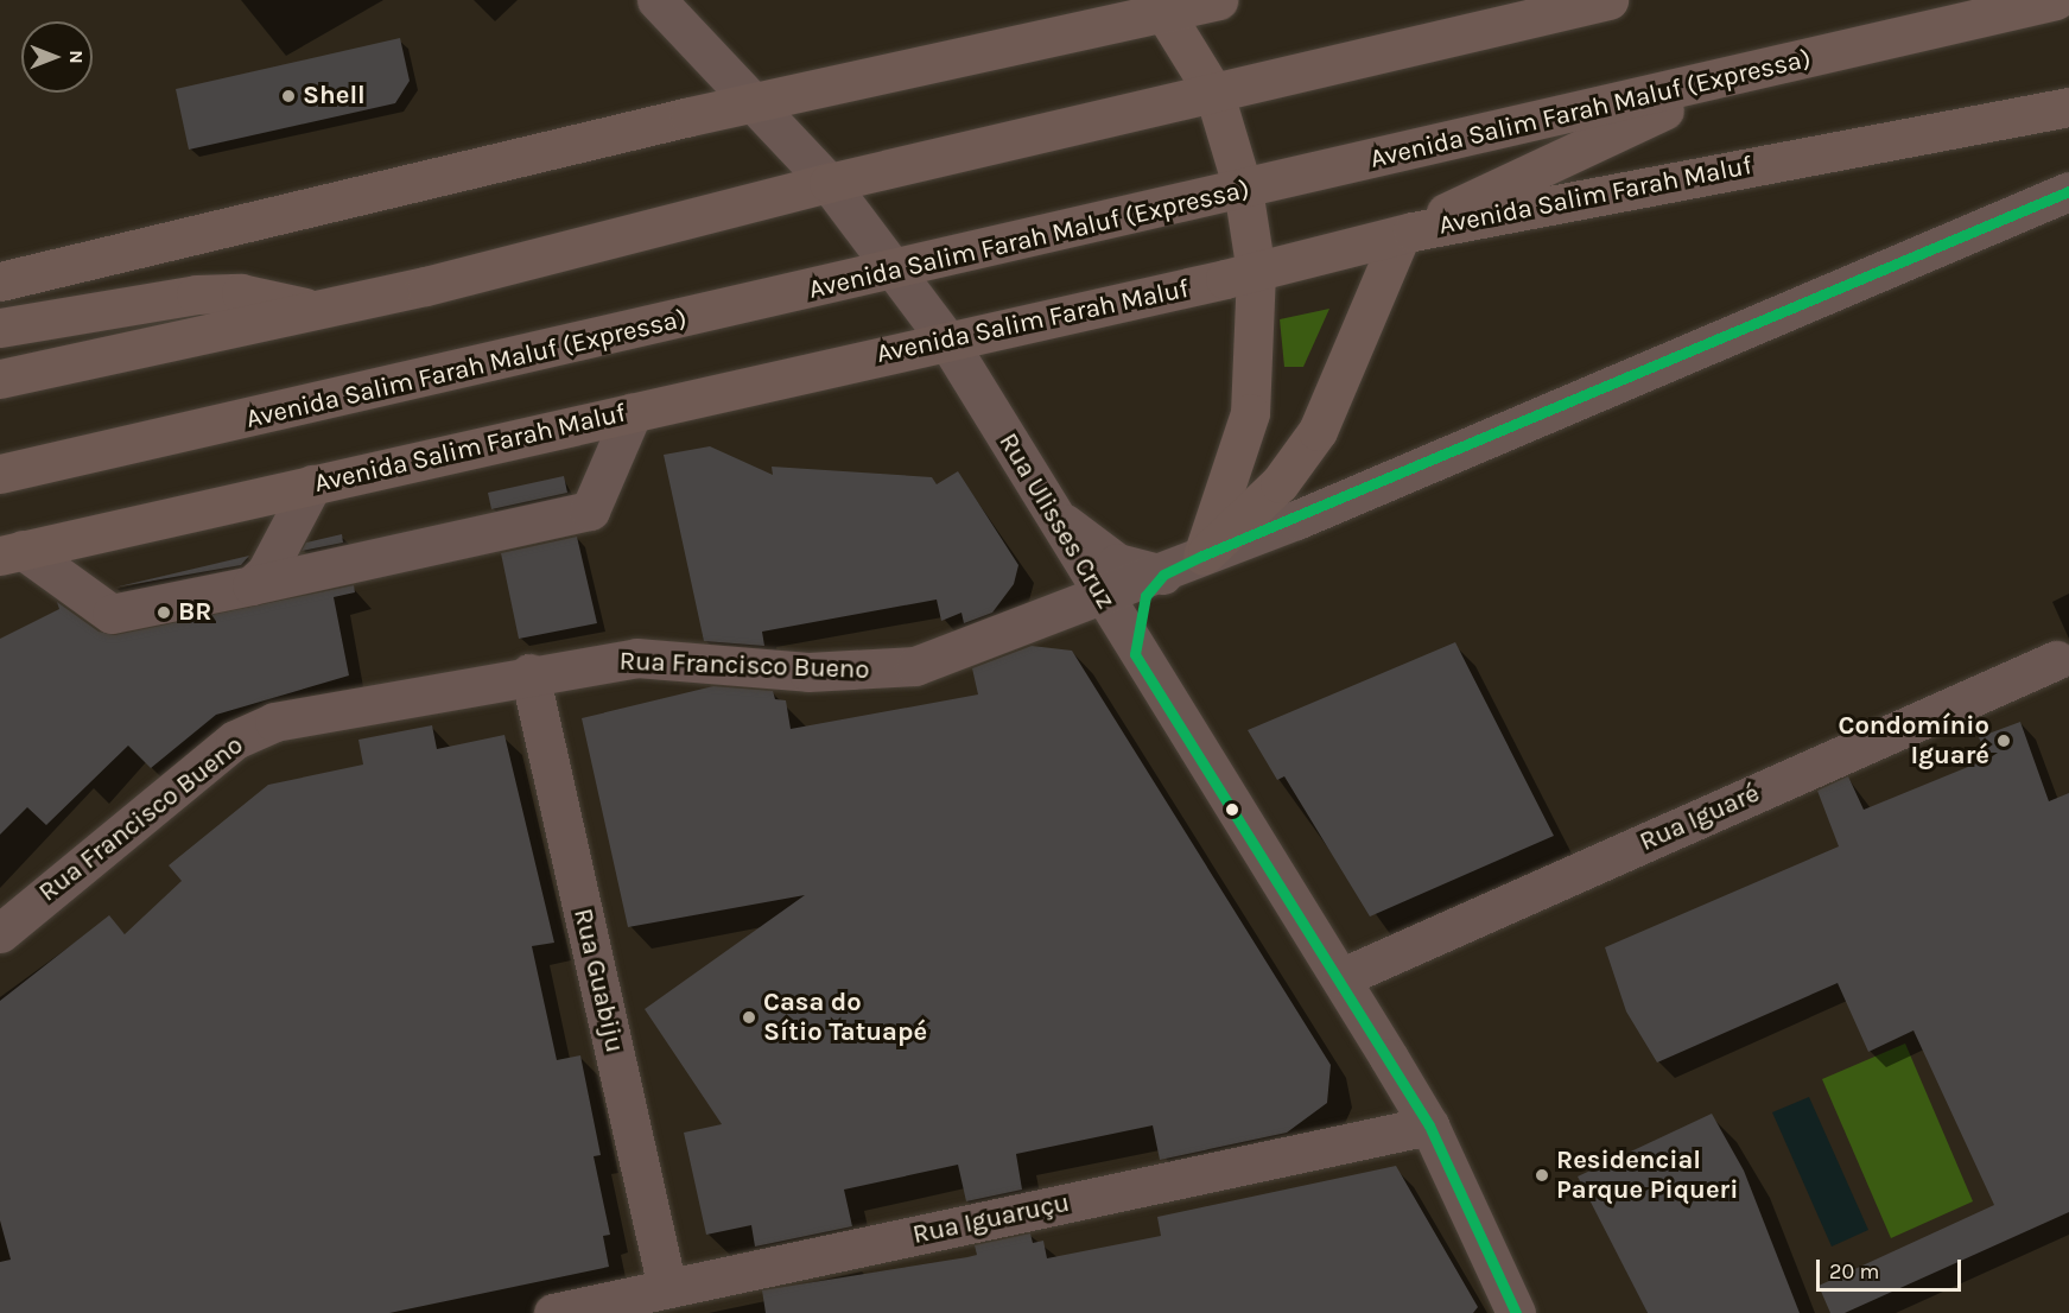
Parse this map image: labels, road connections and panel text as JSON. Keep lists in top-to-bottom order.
{
  "streets": {
    "highway": ["Avenida Salim Farah Maluf (Expressa)", "Avenida Salim Farah Maluf"],
    "street": [
      "Rua Ulisses Cruz",
      "Rua Francisco Bueno",
      "Rua Iguaré",
      "Rua Guabiju",
      "Rua Iguaruçu"
    ]
  },
  "crossings": [
    ["Avenida Salim Farah Maluf (Expressa)", "Rua Ulisses Cruz"],
    ["Avenida Salim Farah Maluf", "Rua Ulisses Cruz"],
    ["Rua Ulisses Cruz", "Rua Francisco Bueno"],
    ["Rua Ulisses Cruz", "Rua Iguaré"],
    ["Rua Ulisses Cruz", "Rua Iguaruçu"],
    ["Rua Francisco Bueno", "Rua Guabiju"],
    ["Rua Guabiju", "Rua Iguaruçu"]
  ],
  "places": [
    "Shell",
    "BR",
    "Condomínio Iguaré",
    "Casa do Sítio Tatuapé",
    "Residencial Parque Piqueri"
  ],
  "scale_bar": "20 m",
  "north": "right"
}
